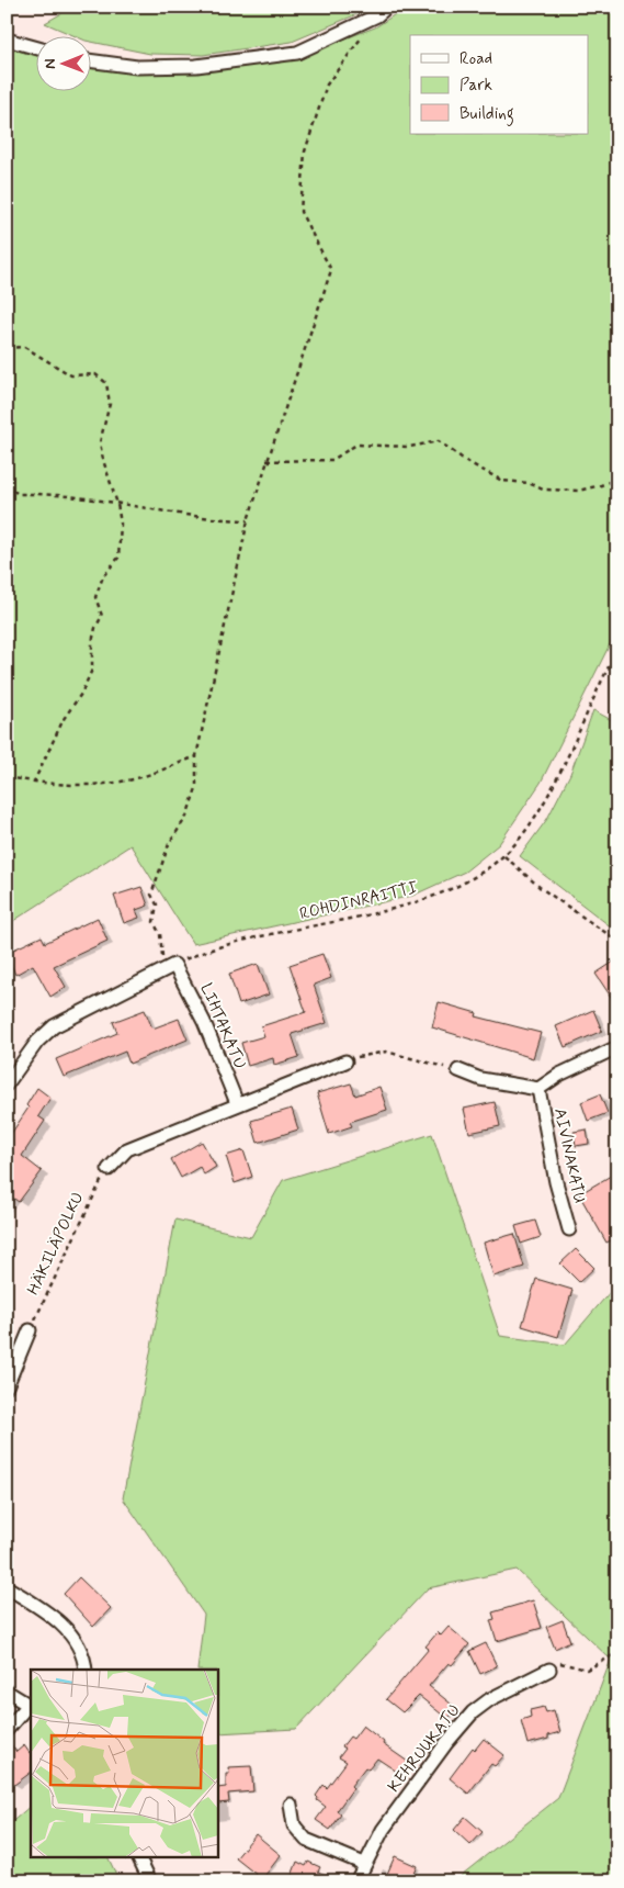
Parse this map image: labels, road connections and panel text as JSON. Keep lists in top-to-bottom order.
{
  "streets": {
    "street": ["LIHTAKATU", "AIVINAKATU", "KEHRUUKATU"],
    "path": ["ROHDINRAITTI", "HÄKILÄPOLKU"]
  },
  "crossings": [
    ["ROHDINRAITTI", "LIHTAKATU"]
  ],
  "legend": ["Road", "Park", "Building"],
  "north": "left"
}
